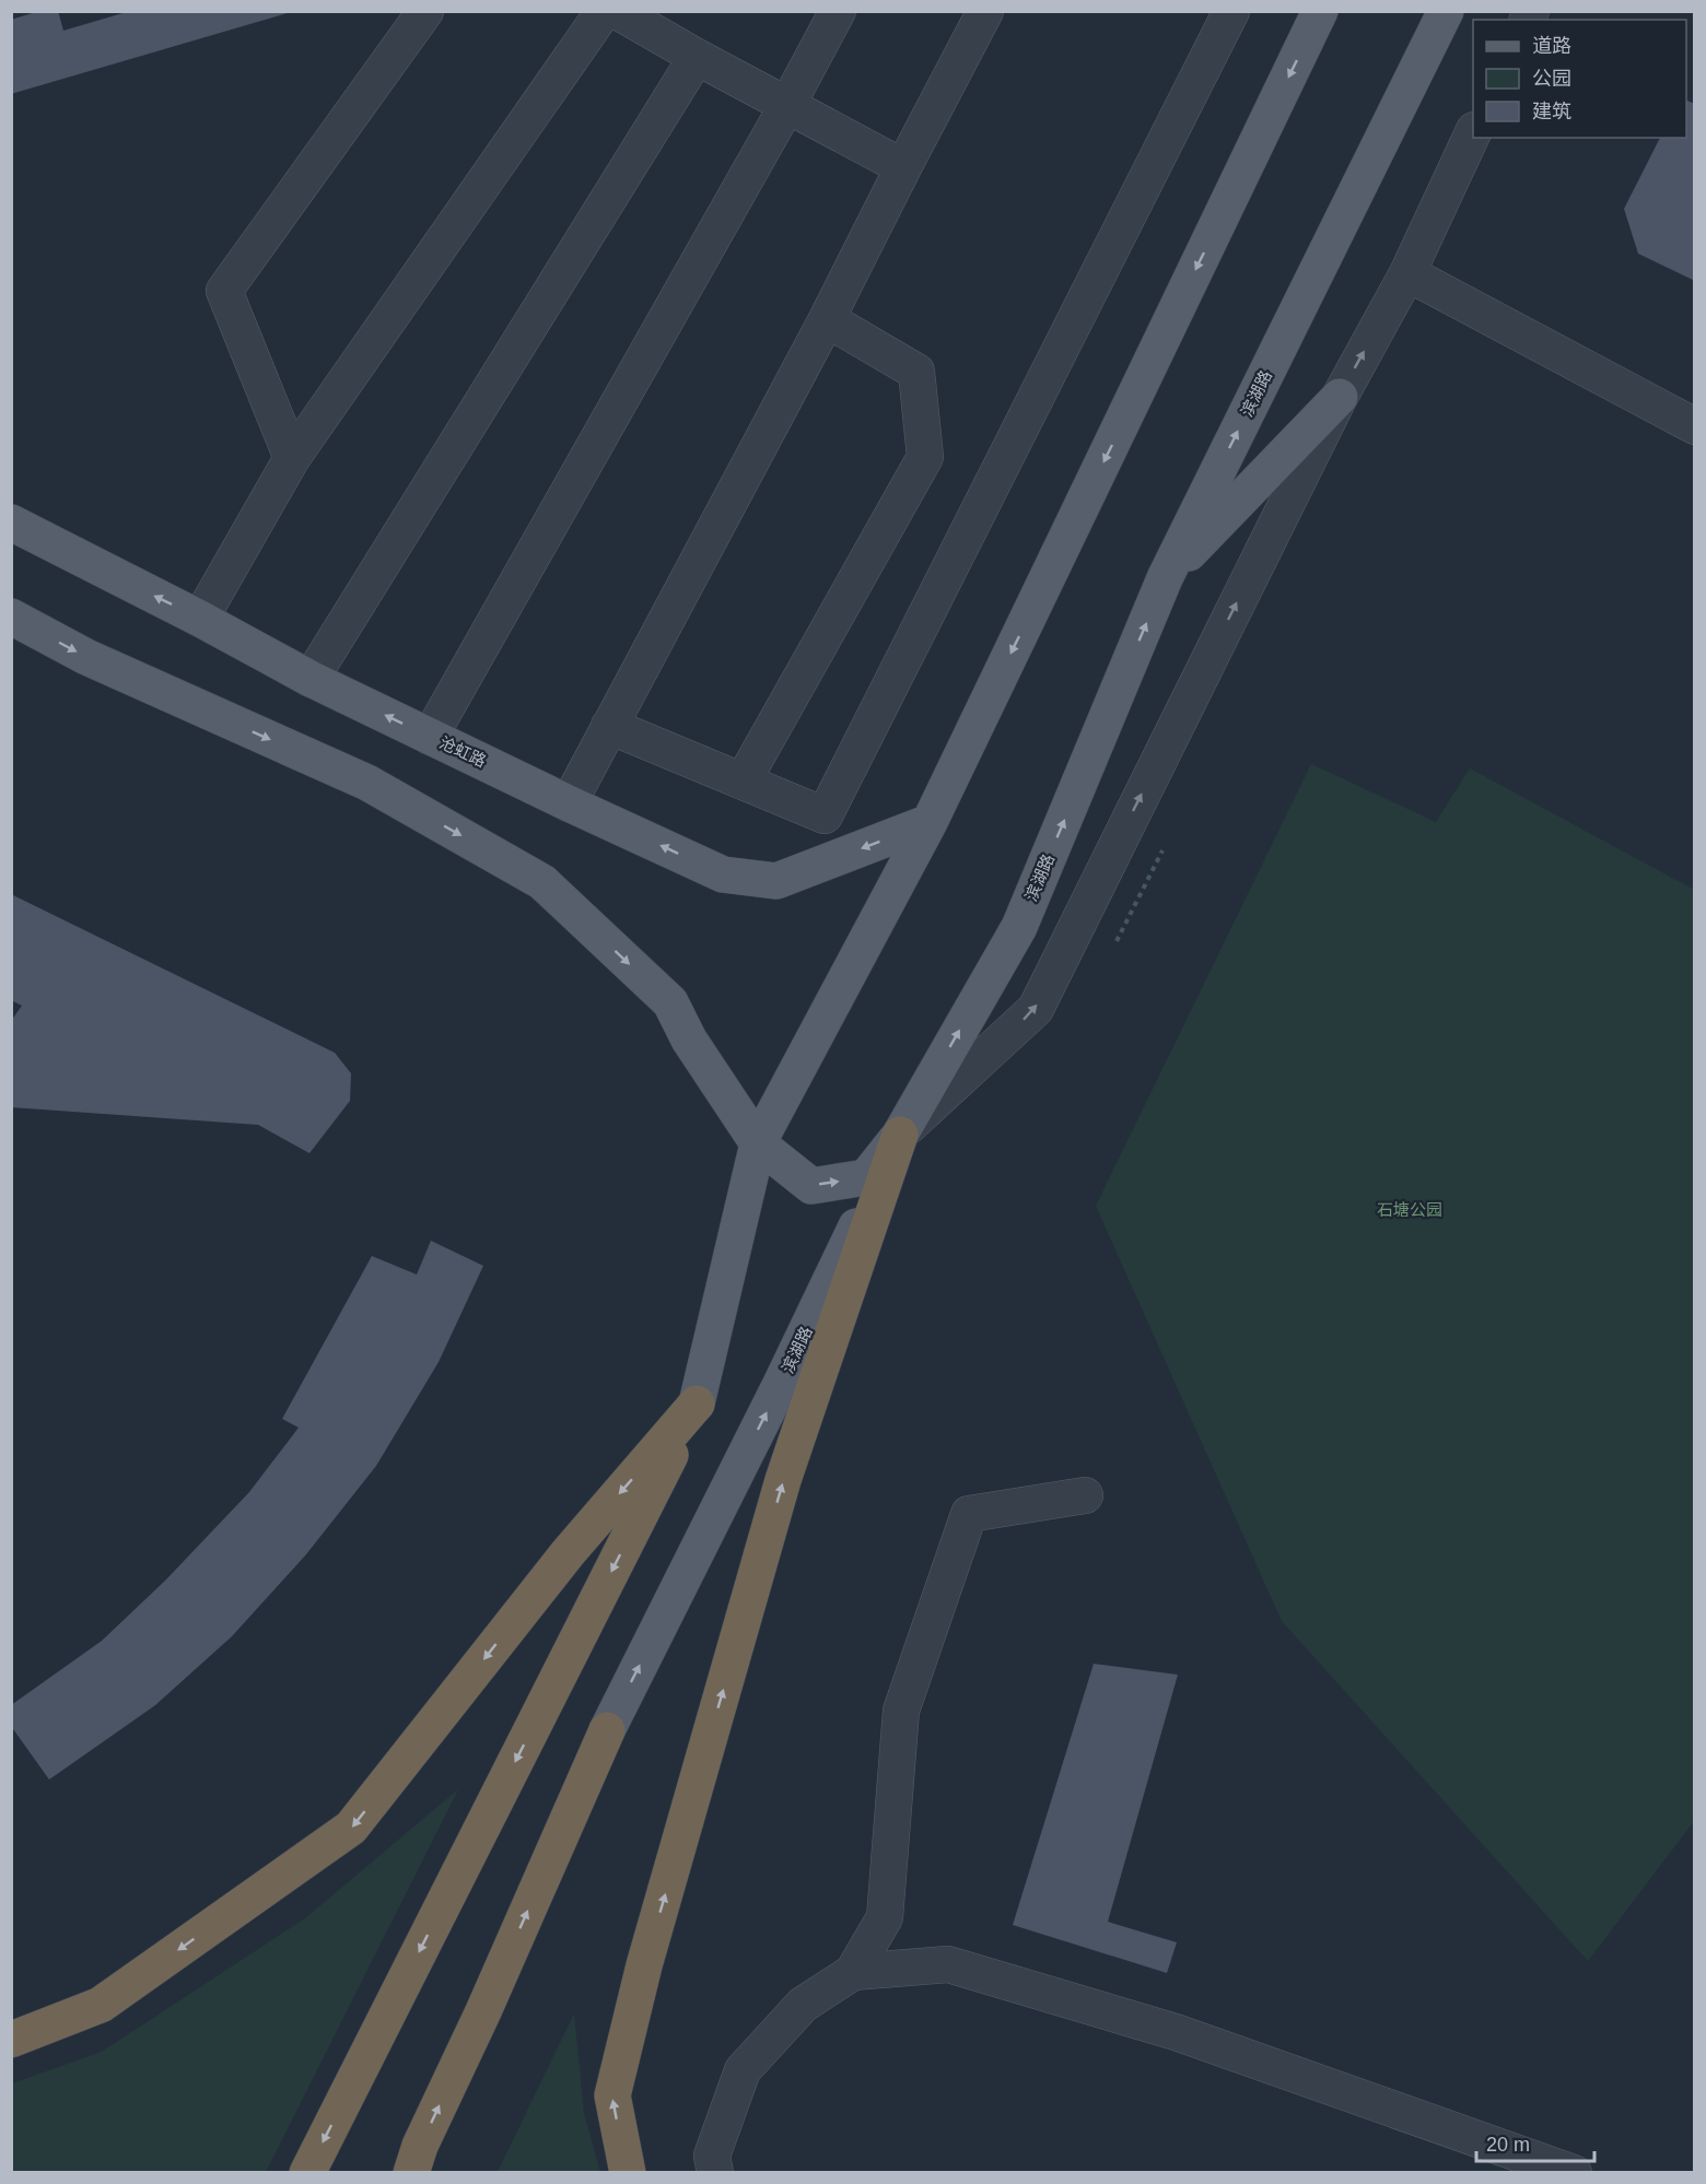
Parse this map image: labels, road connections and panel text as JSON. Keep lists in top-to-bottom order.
{
  "streets": {
    "main road": ["滨湖路", "沧虹路"]
  },
  "parks": ["石塘公园"],
  "legend": ["道路", "公园", "建筑"],
  "scale_bar": "20 m"
}
